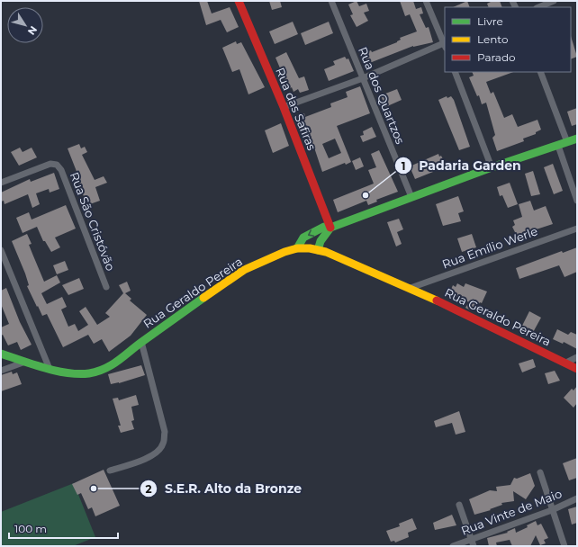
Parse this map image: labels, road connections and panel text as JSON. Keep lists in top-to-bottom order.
{
  "streets": {
    "main road": ["Rua das Safiras", "Rua Geraldo Pereira"],
    "street": [
      "Rua dos Quartzos",
      "Rua São Cristóvão",
      "Rua Emílio Werle",
      "Rua Vinte de Maio"
    ]
  },
  "crossings": [
    ["Rua Emílio Werle", "Rua Geraldo Pereira"]
  ],
  "places": ["Padaria Garden", "S.E.R. Alto da Bronze"],
  "legend": ["Livre", "Lento", "Parado"],
  "scale_bar": "100 m",
  "north": "bottom right"
}
